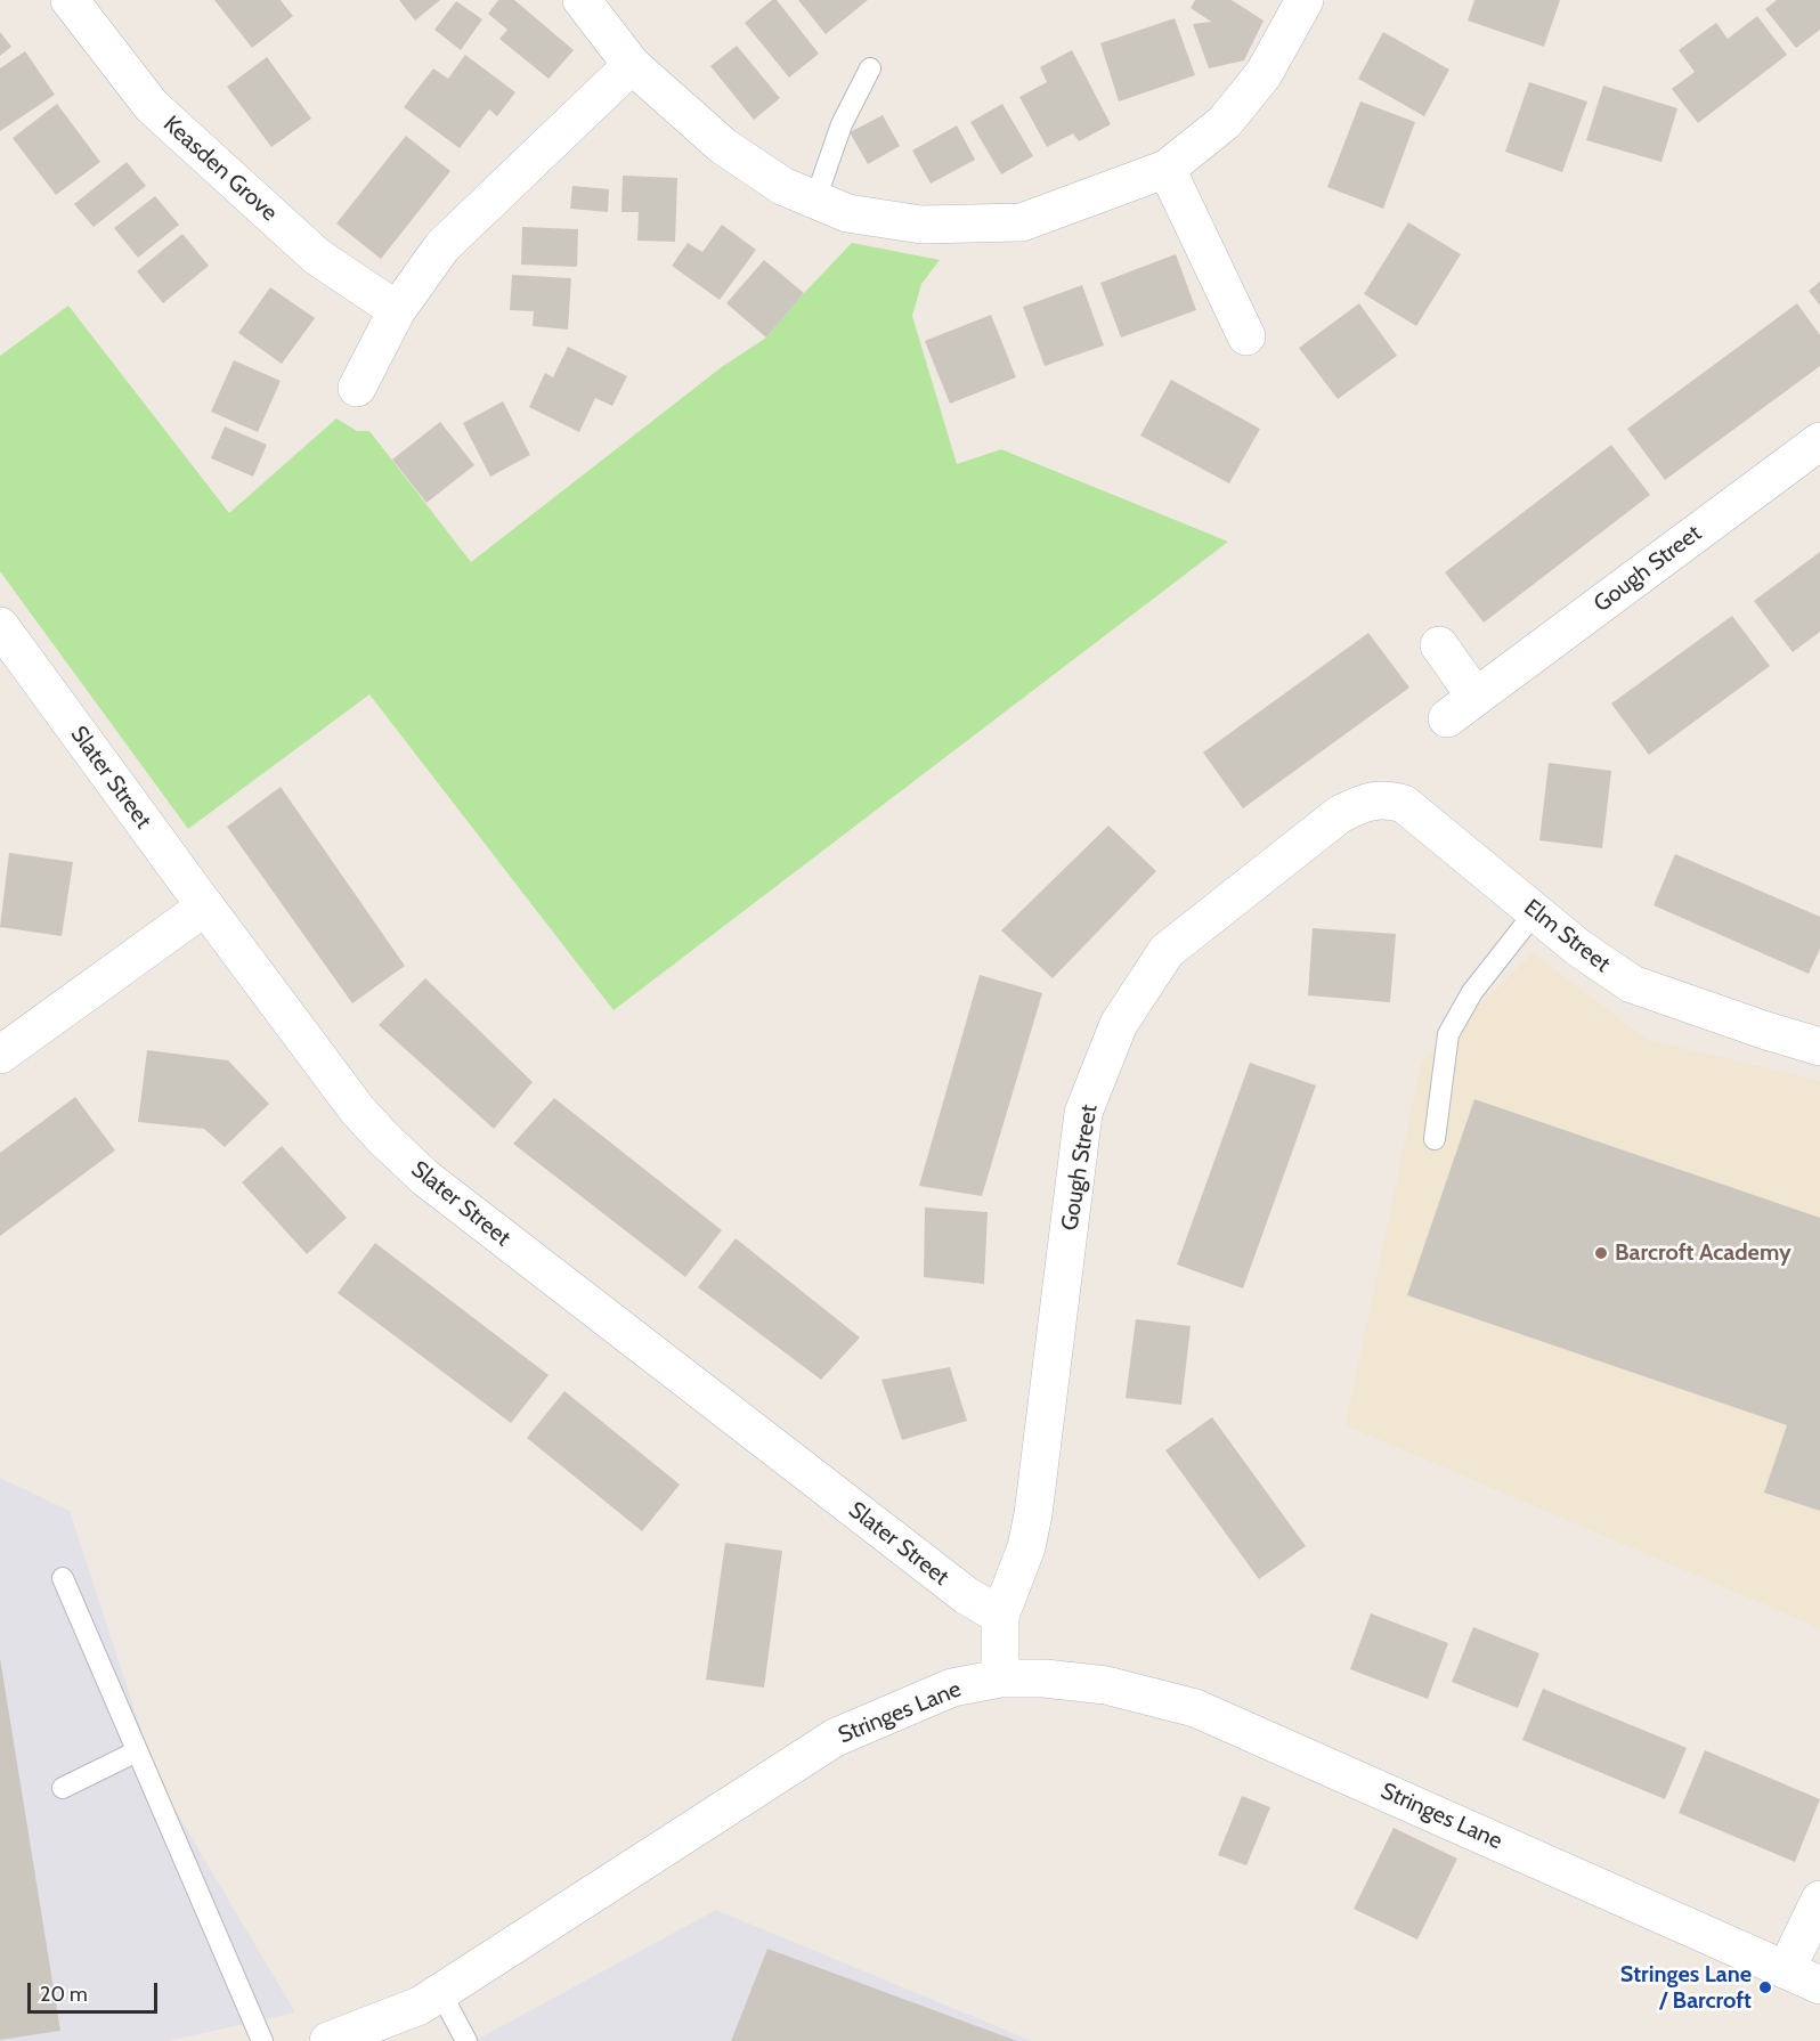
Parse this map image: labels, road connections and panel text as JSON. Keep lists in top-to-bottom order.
{
  "streets": {
    "street": [
      "Keasden Grove",
      "Gough Street",
      "Slater Street",
      "Elm Street",
      "Stringes Lane"
    ]
  },
  "crossings": [
    ["Gough Street", "Slater Street"],
    ["Gough Street", "Elm Street"]
  ],
  "places": ["Barcroft Academy", "Stringes Lane / Barcroft"],
  "scale_bar": "20 m"
}
